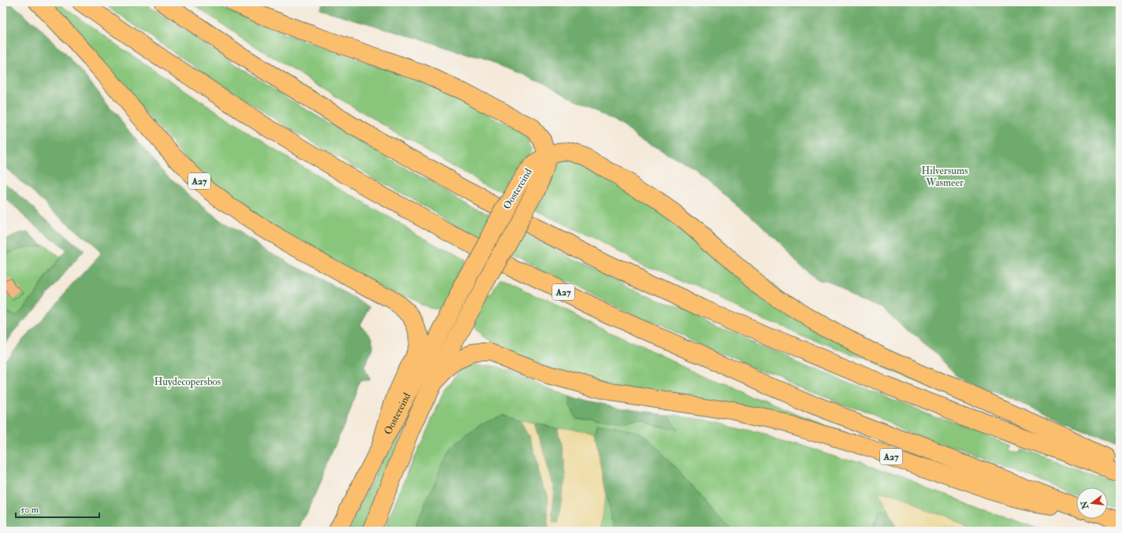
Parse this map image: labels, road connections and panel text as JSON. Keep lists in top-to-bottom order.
{
  "streets": {
    "main road": ["A27", "Oostereind"]
  },
  "crossings": [
    ["A27", "Oostereind"]
  ],
  "parks": ["Hilversums Wasmeer", "Huydecopersbos"],
  "scale_bar": "50 m",
  "north": "left"
}
